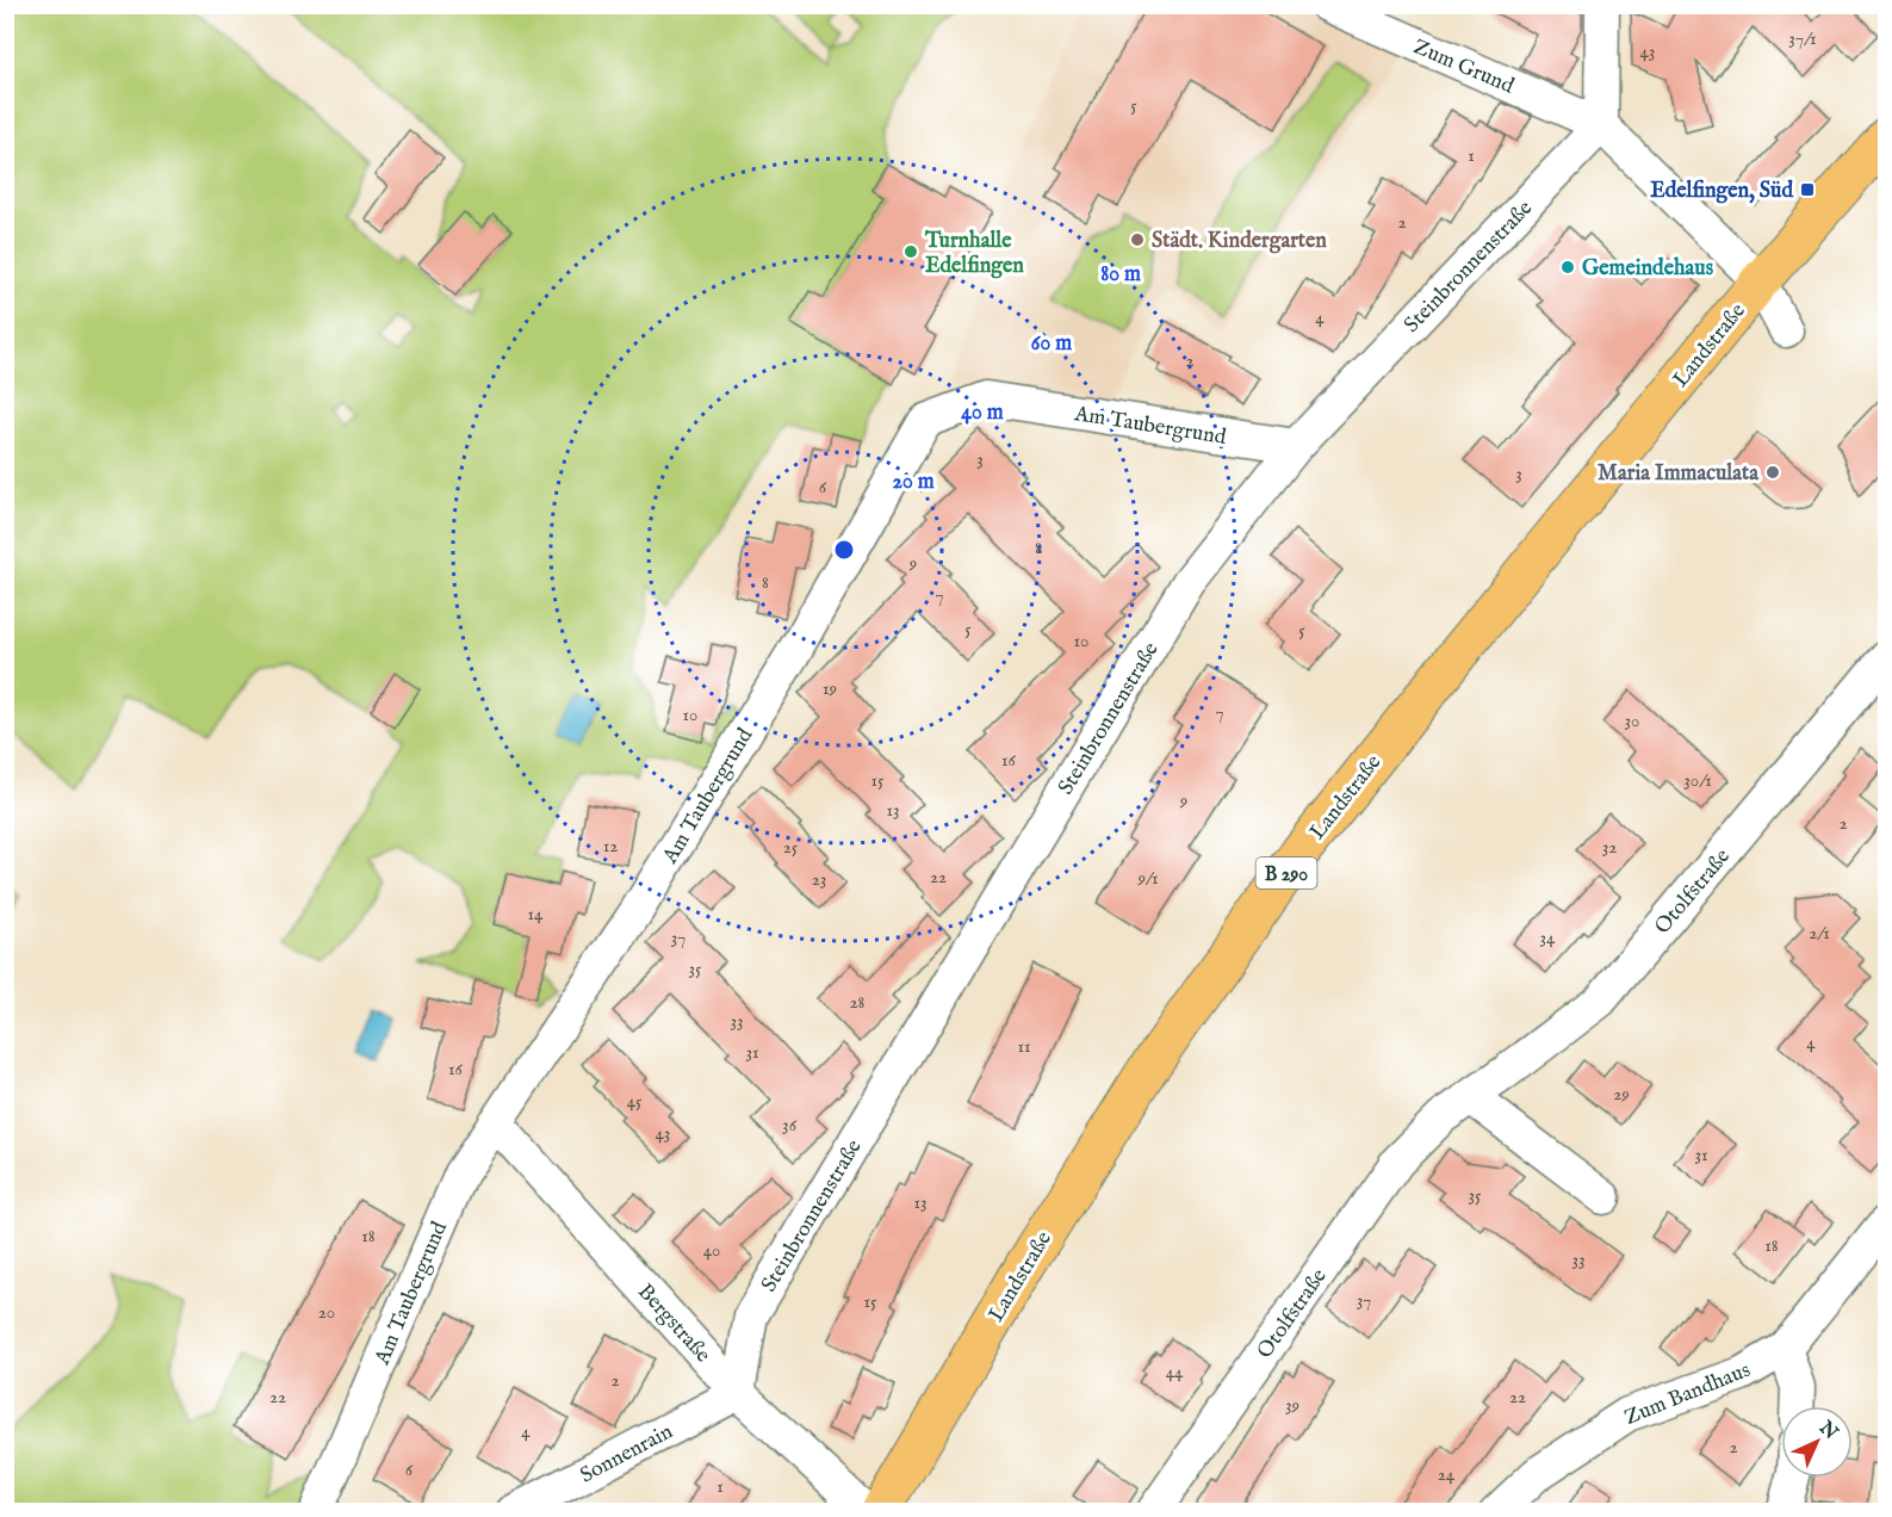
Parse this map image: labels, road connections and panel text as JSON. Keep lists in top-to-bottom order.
{
  "streets": {
    "main road": ["Landstraße", "B 290"],
    "street": [
      "Zum Grund",
      "Steinbronnenstraße",
      "Am Taubergrund",
      "Otolfstraße",
      "Bergstraße",
      "Zum Bandhaus",
      "Sonnenrain"
    ]
  },
  "crossings": [
    ["Zum Grund", "Steinbronnenstraße"],
    ["Steinbronnenstraße", "Am Taubergrund"],
    ["Steinbronnenstraße", "Bergstraße"],
    ["Steinbronnenstraße", "Sonnenrain"],
    ["Am Taubergrund", "Bergstraße"],
    ["Bergstraße", "Sonnenrain"]
  ],
  "places": {
    "transit": ["Edelfingen, Süd"],
    "other": [
      "Städt. Kindergarten",
      "Turnhalle Edelfingen",
      "Gemeindehaus",
      "Maria Immaculata"
    ]
  },
  "house_numbers": [
    "37/1",
    "43",
    "5",
    "1",
    "2",
    "4",
    "2",
    "3",
    "3",
    "6",
    "8",
    "9",
    "8",
    "7",
    "5",
    "5",
    "10",
    "19",
    "7",
    "10",
    "30",
    "16",
    "15",
    "30/1",
    "9",
    "13",
    "2",
    "12",
    "25",
    "32",
    "22",
    "9/1",
    "23",
    "14",
    "2/1",
    "37",
    "34",
    "35",
    "28",
    "33",
    "4",
    "11",
    "31",
    "16",
    "29",
    "45",
    "36",
    "43",
    "31",
    "35",
    "13",
    "18",
    "18",
    "40",
    "33",
    "37",
    "15",
    "20",
    "44",
    "2",
    "22",
    "22",
    "39",
    "4",
    "2",
    "6",
    "24",
    "1"
  ],
  "north": "top right",
  "rings": [
    "80 m",
    "60 m",
    "40 m",
    "20 m"
  ]
}
